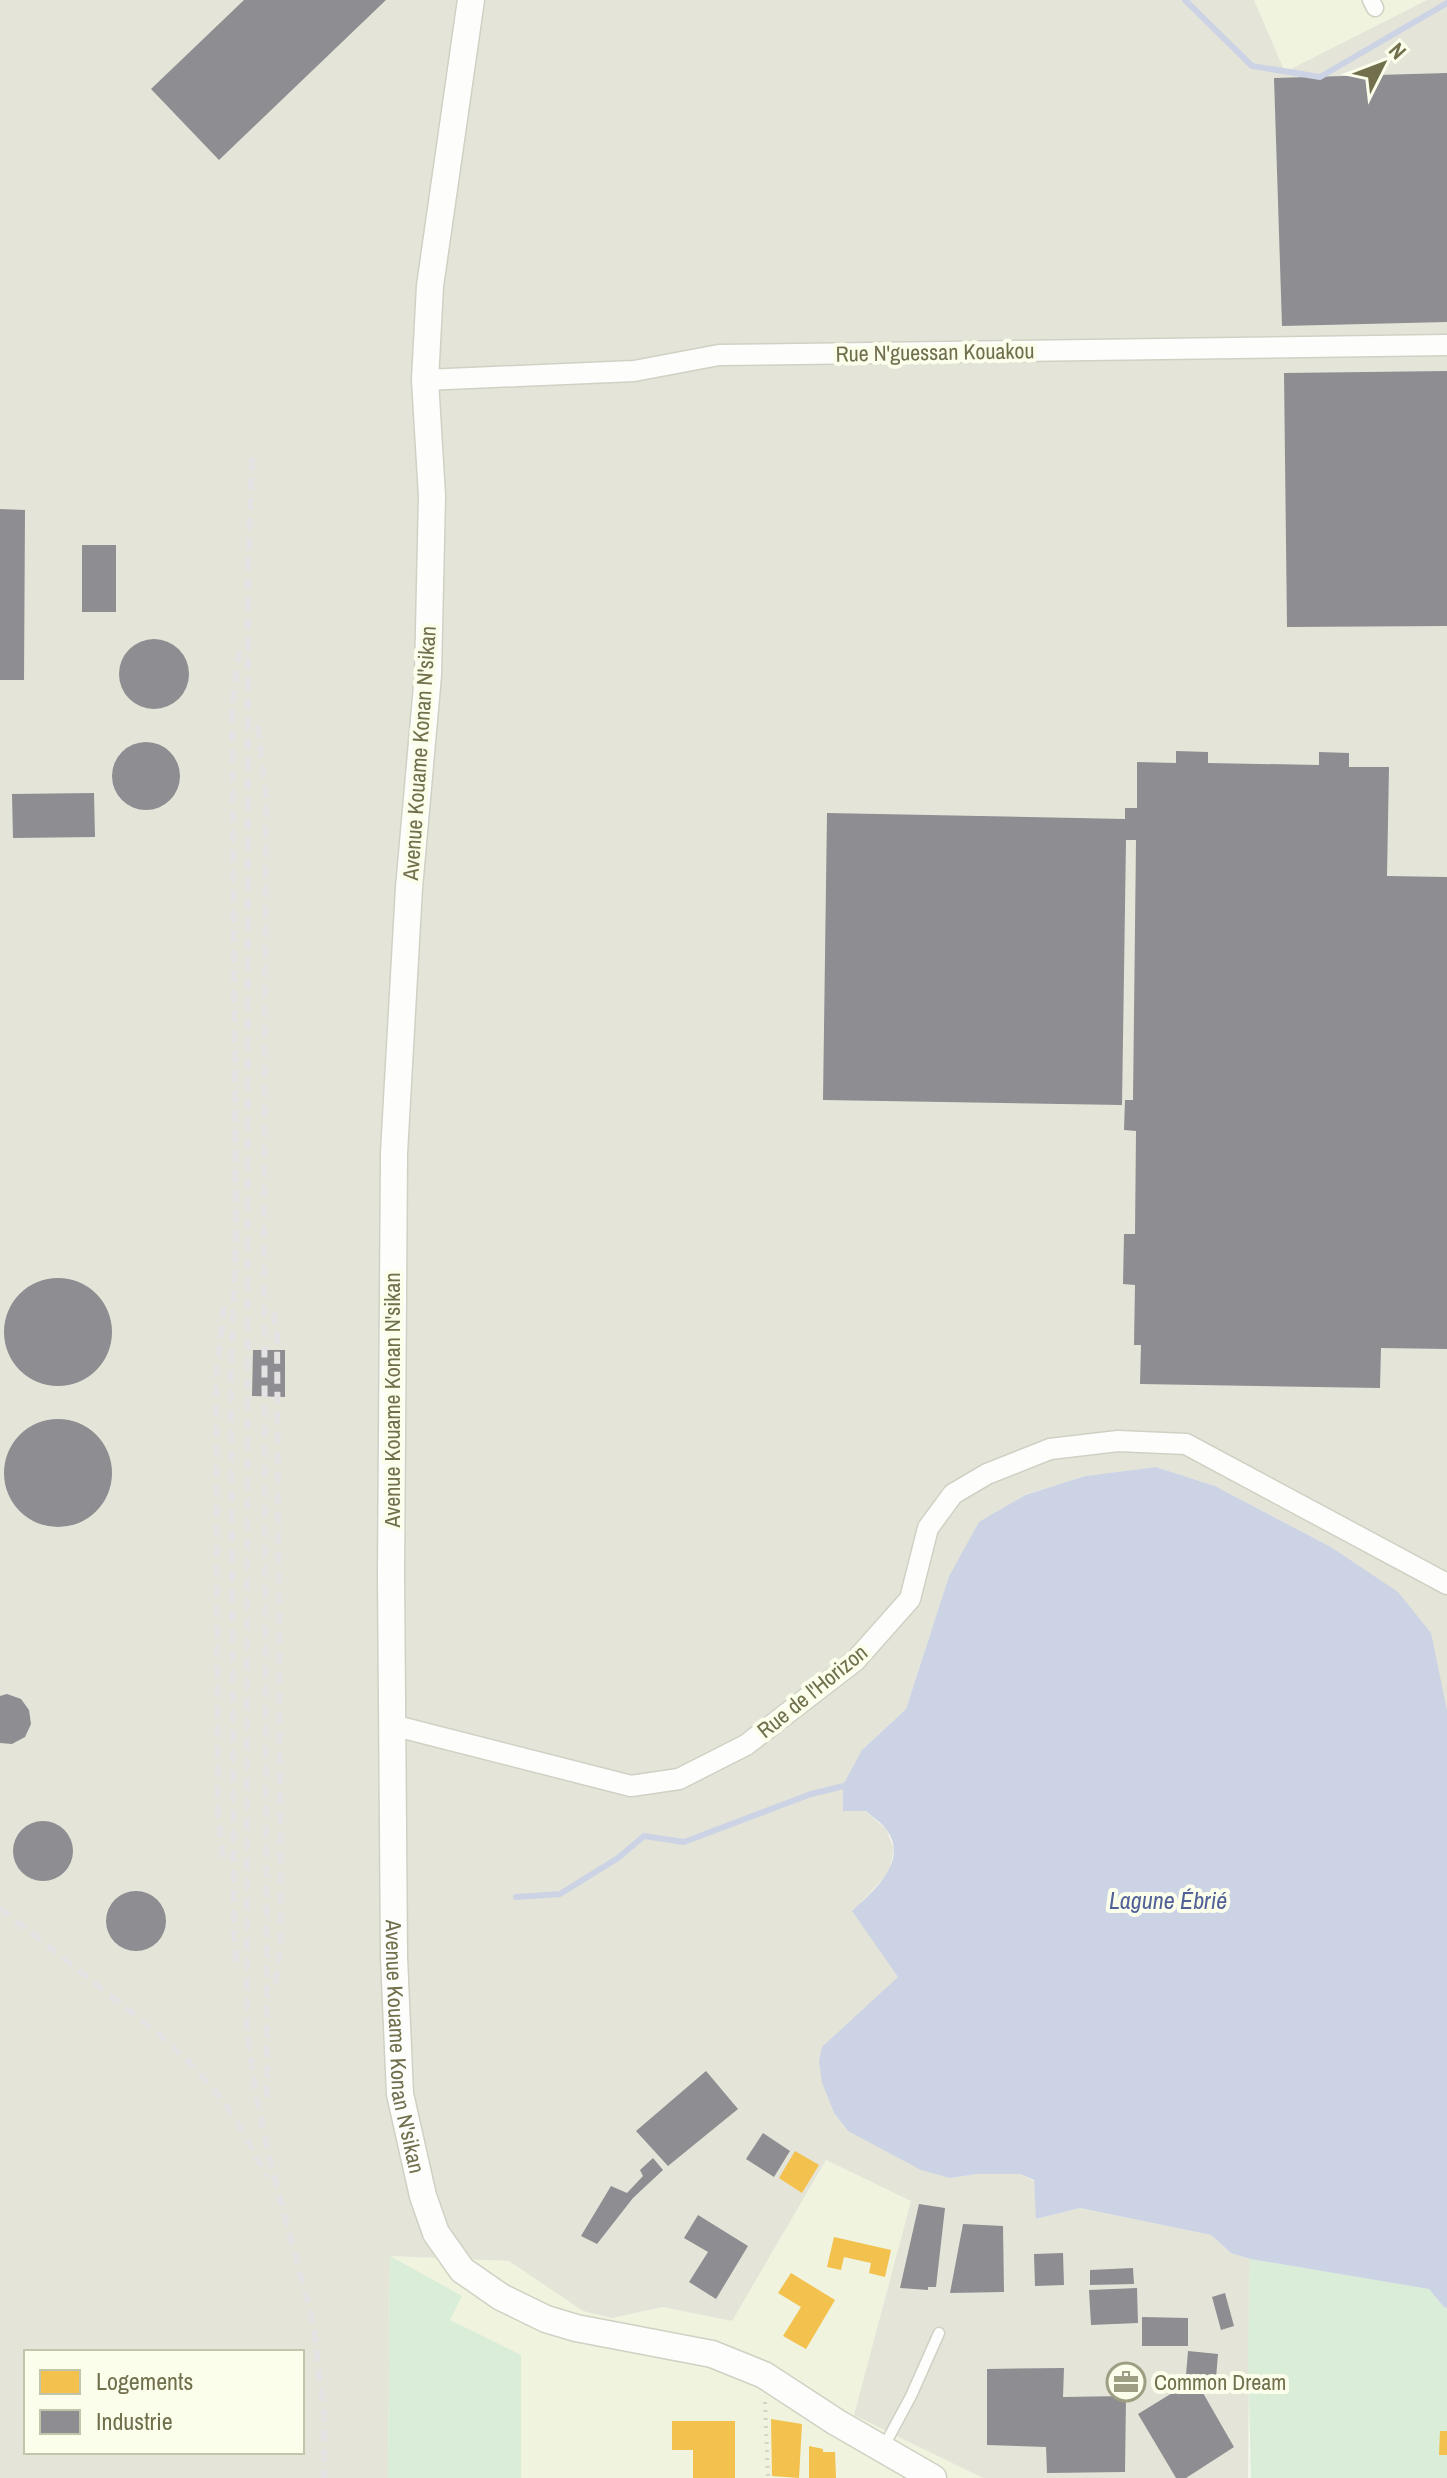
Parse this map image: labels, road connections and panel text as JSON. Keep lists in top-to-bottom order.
{
  "streets": {
    "street": ["Rue N'guessan Kouakou", "Avenue Kouame Konan N'sikan", "Rue de l'Horizon"]
  },
  "crossings": [
    ["Rue N'guessan Kouakou", "Avenue Kouame Konan N'sikan"],
    ["Avenue Kouame Konan N'sikan", "Rue de l'Horizon"]
  ],
  "water": ["Lagune Ébrié"],
  "places": {
    "office": ["Common Dream"]
  },
  "legend": ["Logements", "Industrie"],
  "north": "top right"
}
